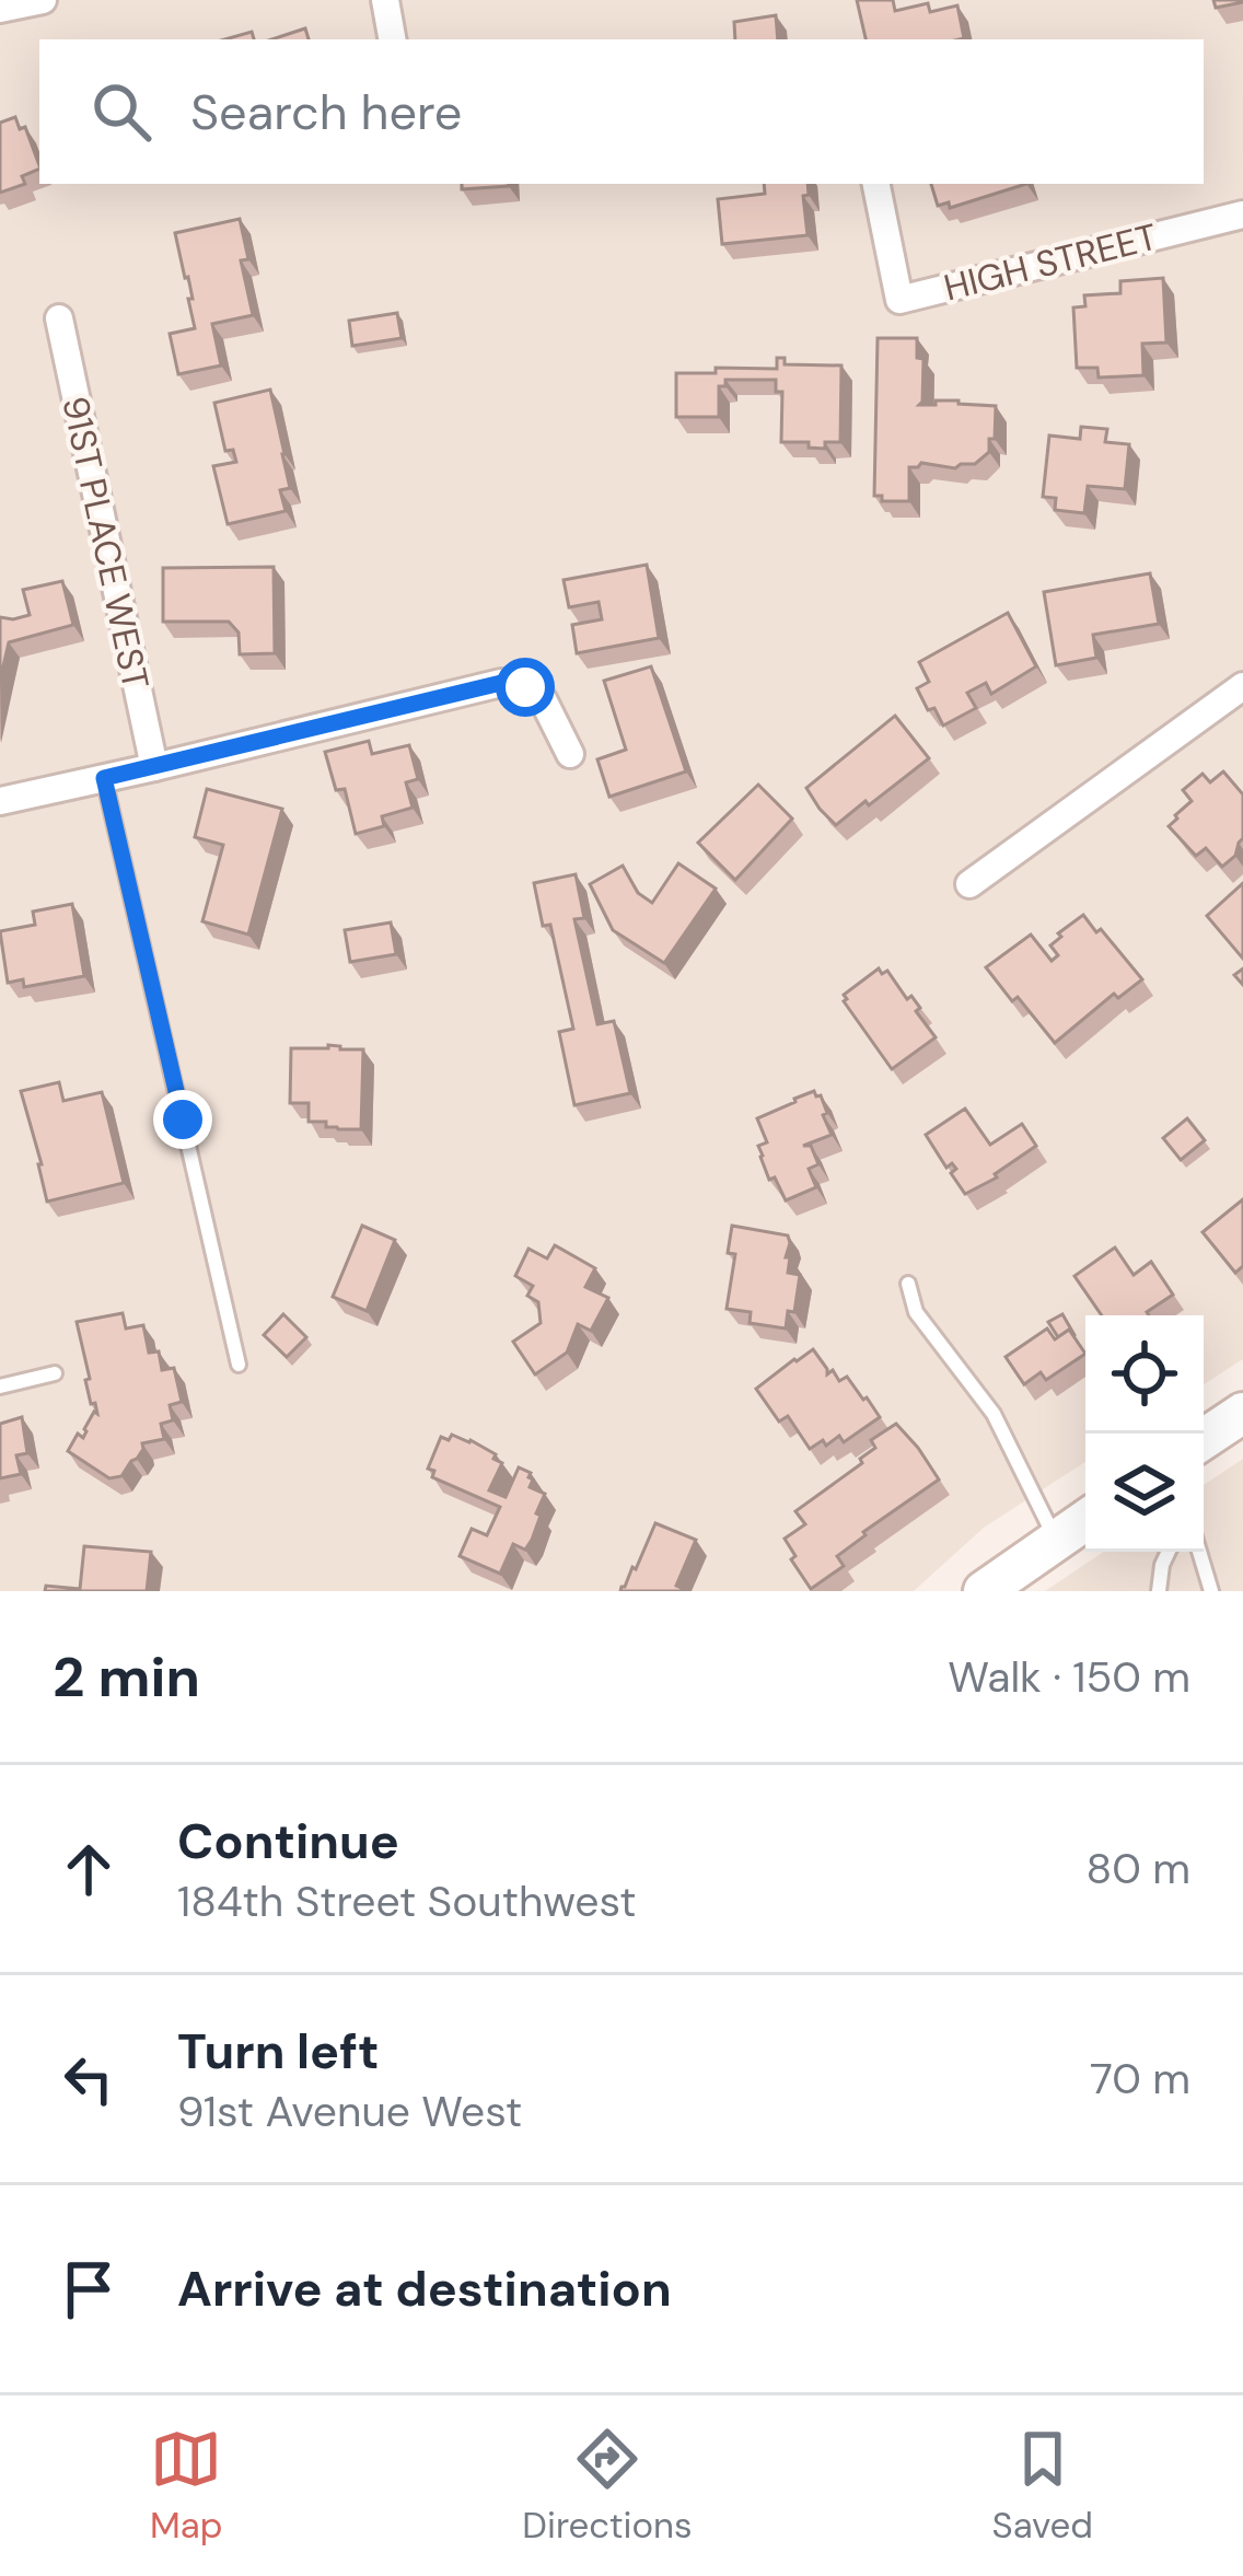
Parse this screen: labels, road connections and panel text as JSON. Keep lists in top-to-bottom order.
{
  "streets": {
    "street": ["HIGH STREET", "91ST PLACE WEST"]
  },
  "page": {
    "search": "Search here",
    "heading": ["2 min", "Walk · 150 m"],
    "list": [
      ["Continue", "184th Street Southwest", "80 m"],
      ["Turn left", "91st Avenue West", "70 m"],
      "Arrive at destination"
    ],
    "nav": ["Map", "Directions", "Saved"]
  }
}
